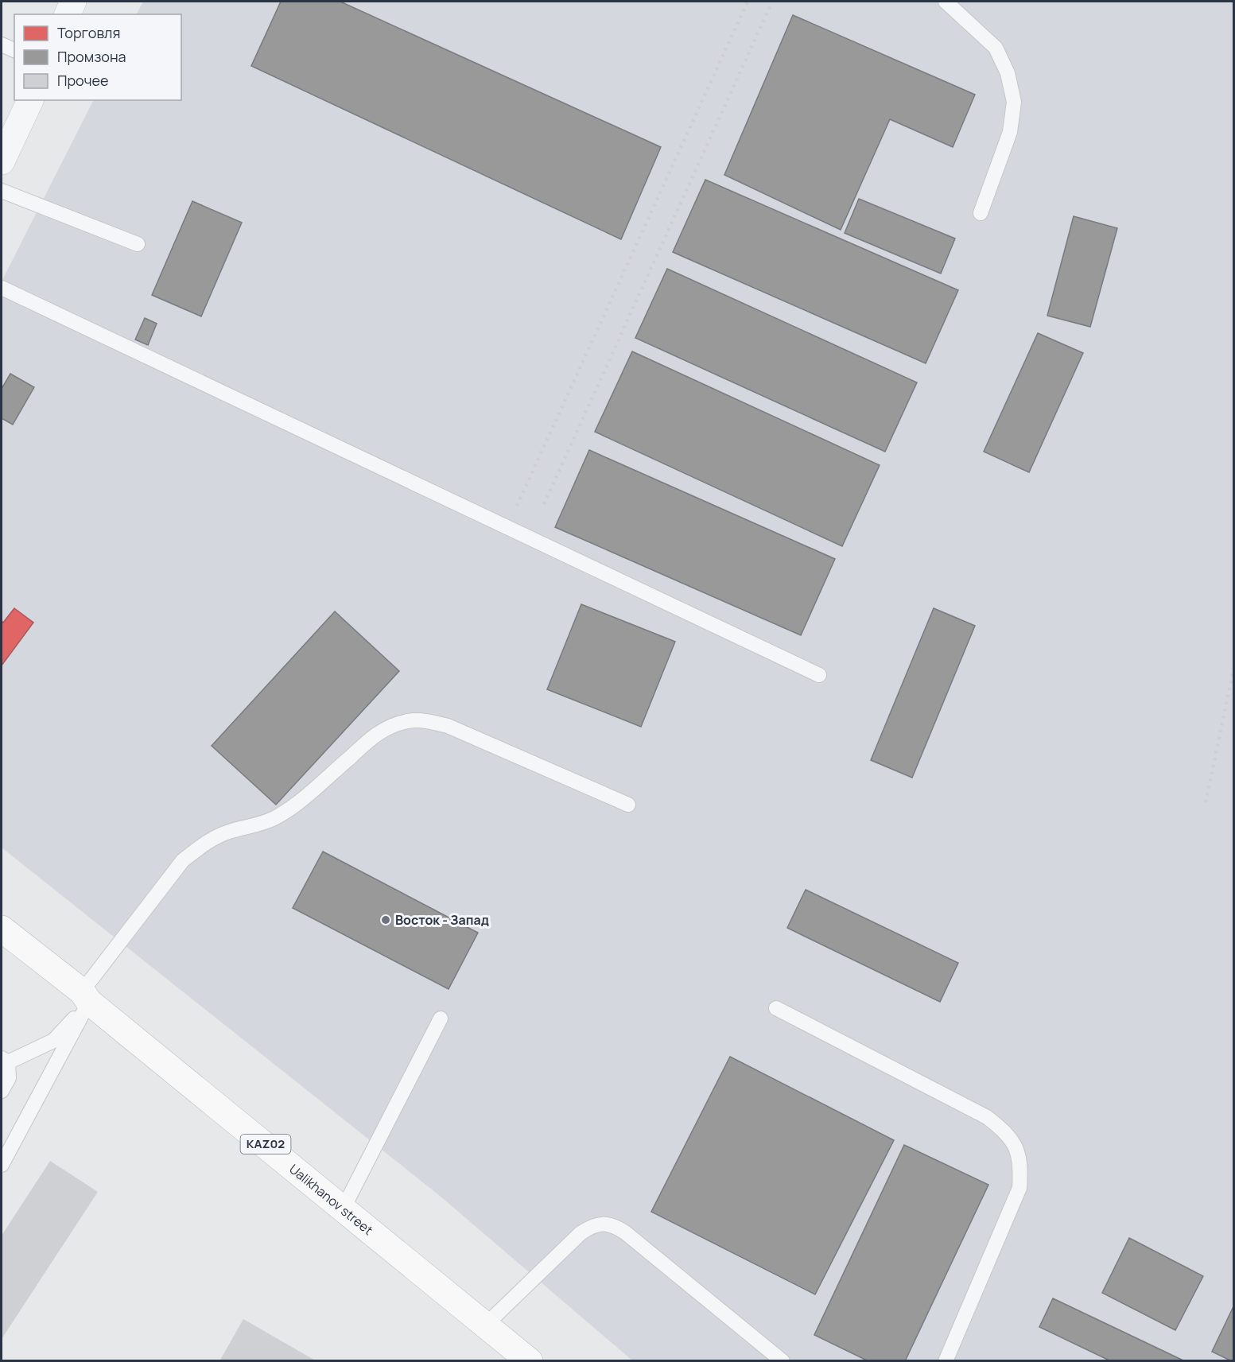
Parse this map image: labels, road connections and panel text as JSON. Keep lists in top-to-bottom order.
{
  "streets": {
    "highway": ["KАZ02", "Ualikhanov street"]
  },
  "places": ["Восток - Запад"],
  "legend": ["Торговля", "Промзона", "Прочее"]
}
